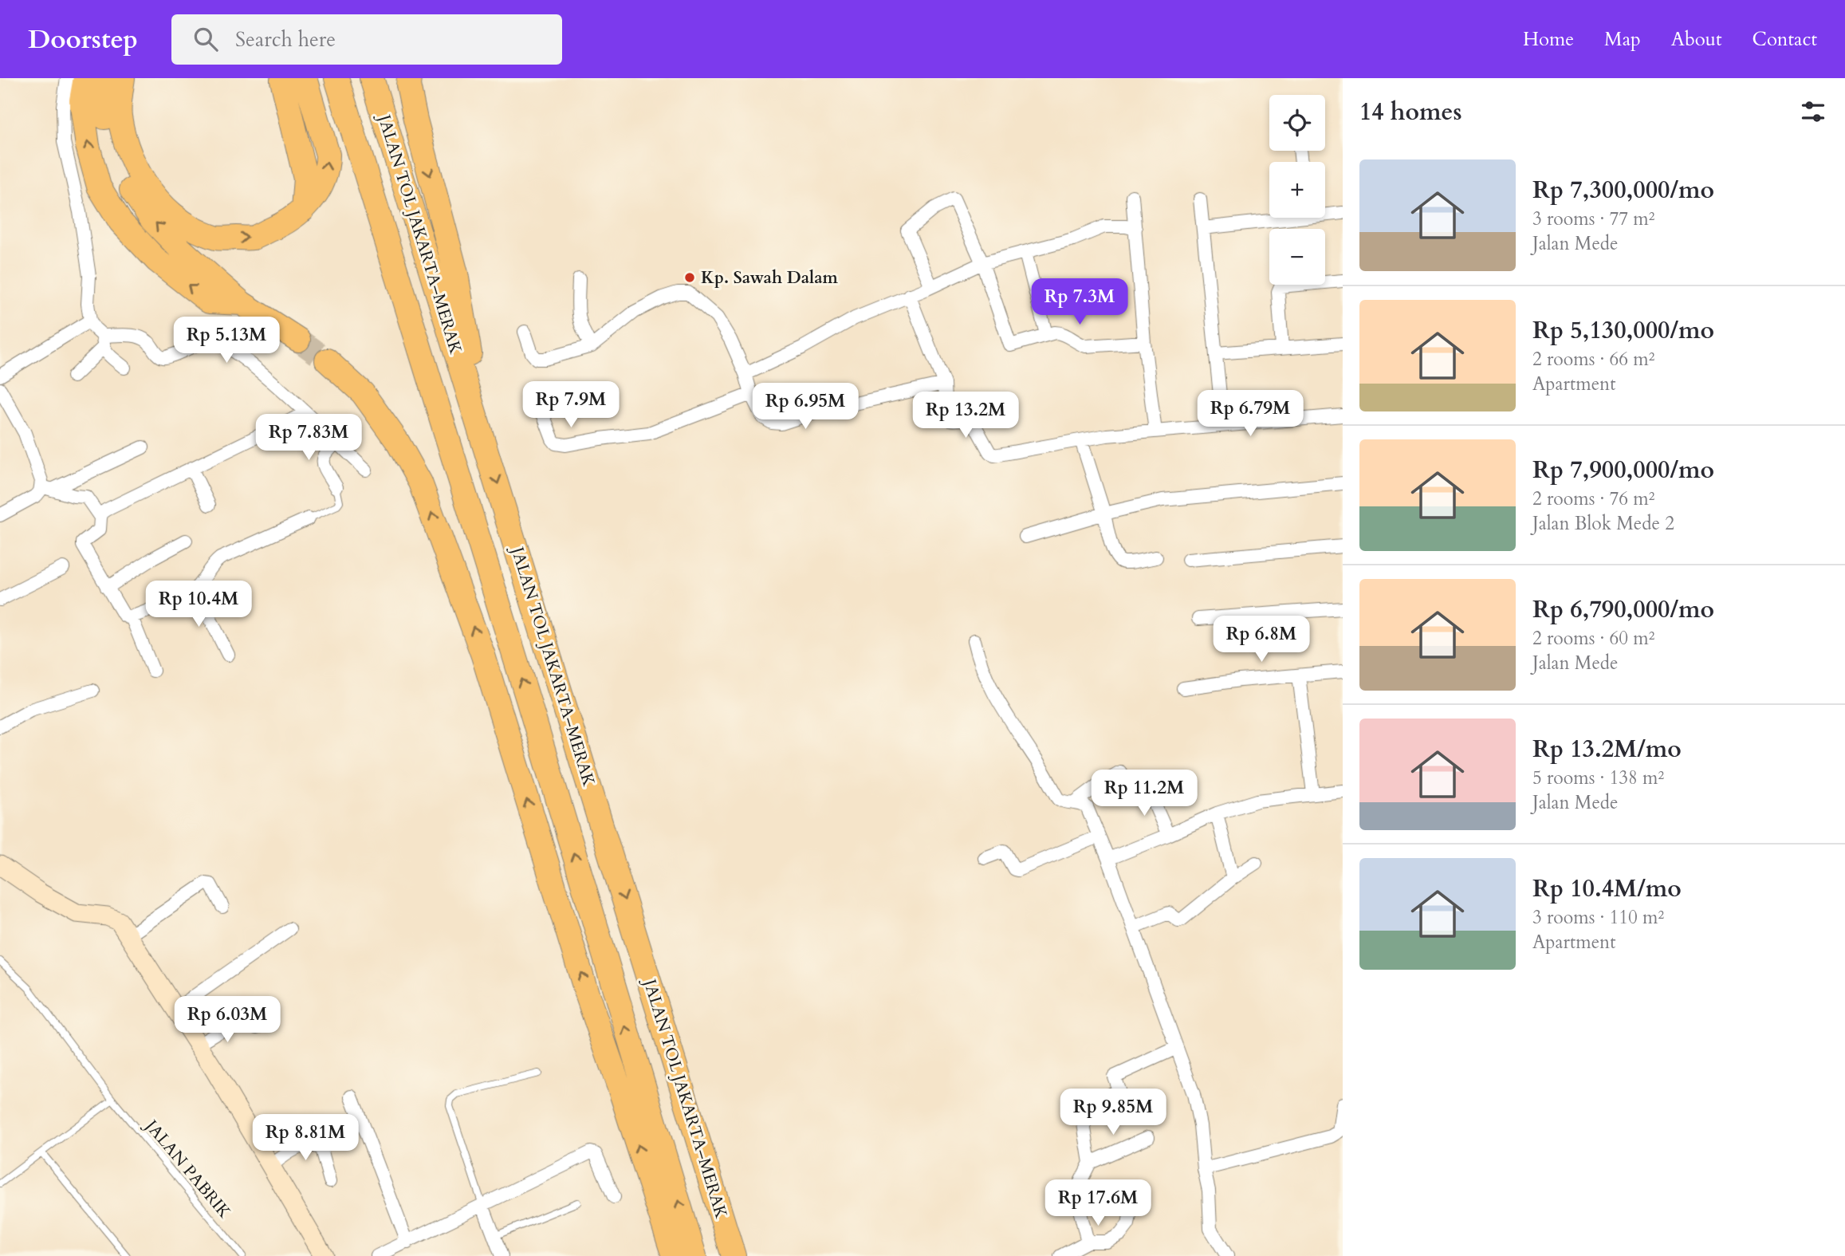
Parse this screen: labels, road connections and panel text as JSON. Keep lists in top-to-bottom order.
{
  "streets": {
    "highway": ["JALAN TOL JAKARTA–MERAK"],
    "lane": ["JALAN PABRIK"]
  },
  "places": ["Kp. Sawah Dalam"],
  "page": {
    "header": "Doorstep",
    "search": "Search here",
    "nav": [
      "Home",
      "Map",
      "About",
      "Contact"
    ],
    "heading": "14 homes",
    "map_buttons": ["+", "−"],
    "list": [
      {
        "name": "Rp 7,300,000/mo",
        "note": "3 rooms · 77 m² · Jalan Mede"
      },
      {
        "name": "Rp 5,130,000/mo",
        "note": "2 rooms · 66 m² · Apartment"
      },
      {
        "name": "Rp 7,900,000/mo",
        "note": "2 rooms · 76 m² · Jalan Blok Mede 2"
      },
      {
        "name": "Rp 6,790,000/mo",
        "note": "2 rooms · 60 m² · Jalan Mede"
      },
      {
        "name": "Rp 13.2M/mo",
        "note": "5 rooms · 138 m² · Jalan Mede"
      },
      {
        "name": "Rp 10.4M/mo",
        "note": "3 rooms · 110 m² · Apartment"
      }
    ],
    "price": [
      "Rp 7.3M",
      "Rp 5.13M",
      "Rp 7.9M",
      "Rp 6.95M",
      "Rp 6.79M",
      "Rp 13.2M",
      "Rp 7.83M",
      "Rp 10.4M",
      "Rp 6.8M",
      "Rp 11.2M",
      "Rp 6.03M",
      "Rp 9.85M",
      "Rp 8.81M",
      "Rp 17.6M"
    ]
  }
}
